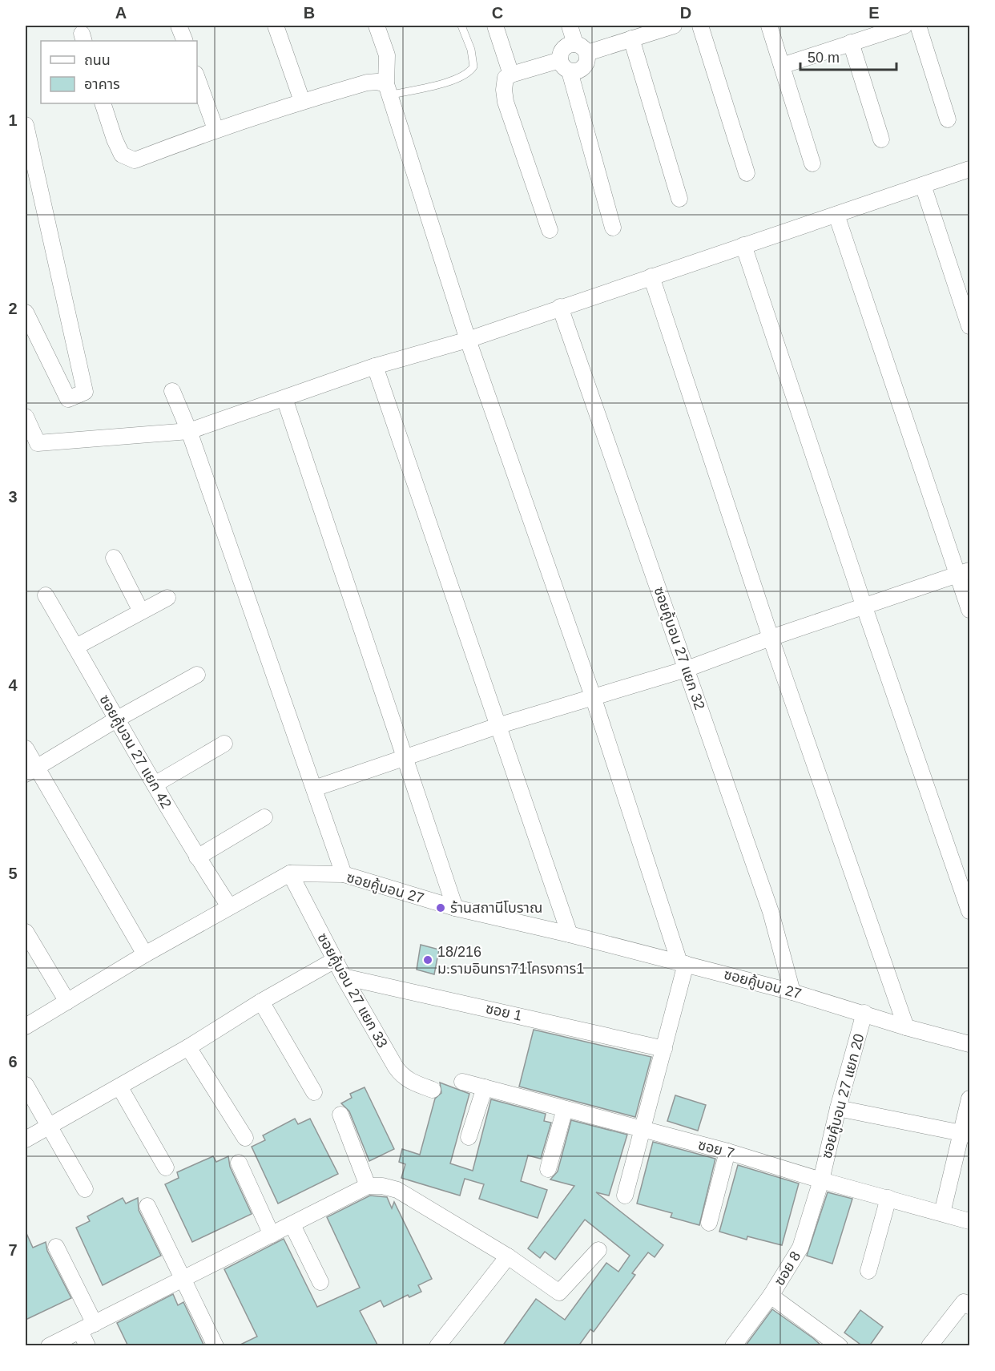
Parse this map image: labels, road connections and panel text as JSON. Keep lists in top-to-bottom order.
{
  "streets": {
    "street": [
      "ซอยคู้บอน 27 แยก 32",
      "ซอยคู้บอน 27 แยก 42",
      "ซอยคู้บอน 27",
      "ซอยคู้บอน 27 แยก 33",
      "ซอย 1",
      "ซอยคู้บอน 27 แยก 20",
      "ซอย 7",
      "ซอย 8"
    ]
  },
  "crossings": [
    ["ซอยคู้บอน 27 แยก 32", "ซอยคู้บอน 27"],
    ["ซอยคู้บอน 27 แยก 42", "ซอยคู้บอน 27"],
    ["ซอยคู้บอน 27", "ซอยคู้บอน 27 แยก 33"],
    ["ซอยคู้บอน 27", "ซอยคู้บอน 27 แยก 20"],
    ["ซอยคู้บอน 27 แยก 33", "ซอย 1"],
    ["ซอยคู้บอน 27 แยก 20", "ซอย 7"],
    ["ซอยคู้บอน 27 แยก 20", "ซอย 8"],
    ["ซอย 7", "ซอย 8"]
  ],
  "places": ["ร้านสถานีโบราณ", "18/216 ม.รามอินทรา71โครงการ1"],
  "legend": ["ถนน", "อาคาร"],
  "scale_bar": "50 m",
  "grid": {
    "columns": [
      "A",
      "B",
      "C",
      "D",
      "E"
    ],
    "rows": [
      "1",
      "2",
      "3",
      "4",
      "5",
      "6",
      "7"
    ]
  }
}
